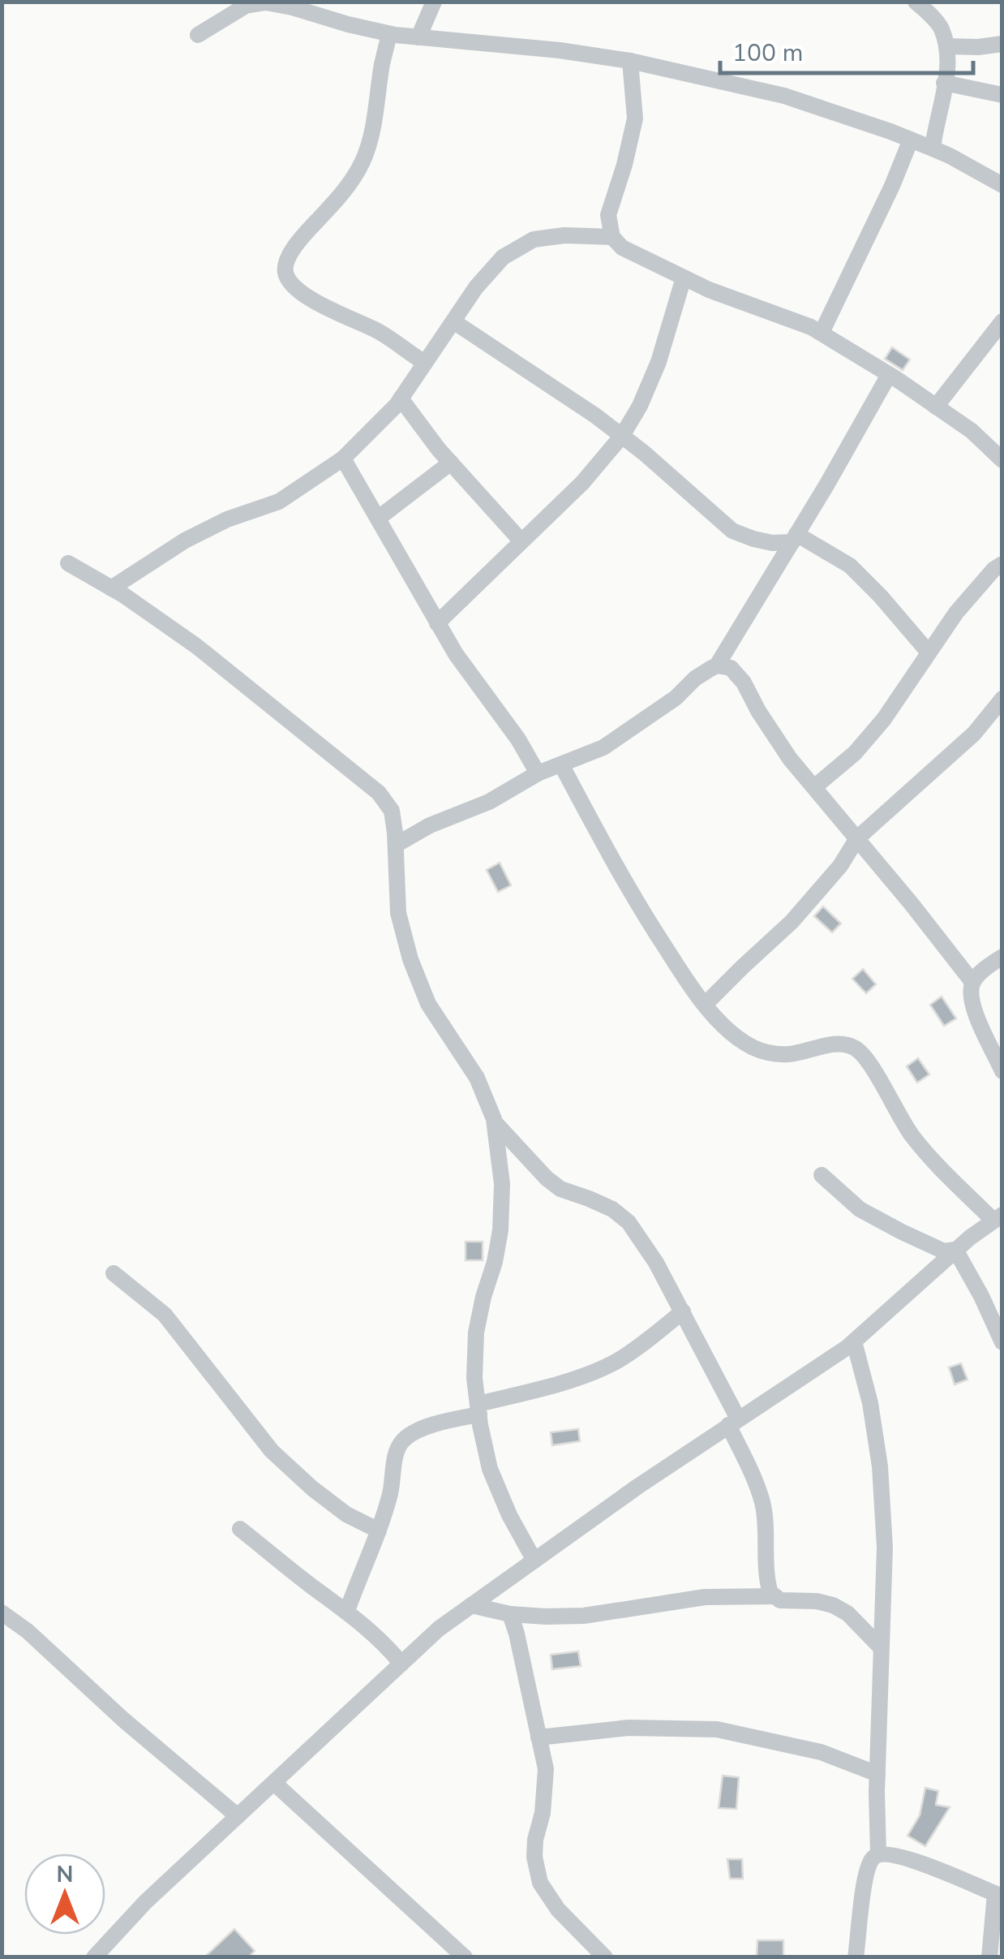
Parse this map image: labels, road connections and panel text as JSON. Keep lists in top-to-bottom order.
{
  "scale_bar": "100 m",
  "north": "top"
}
